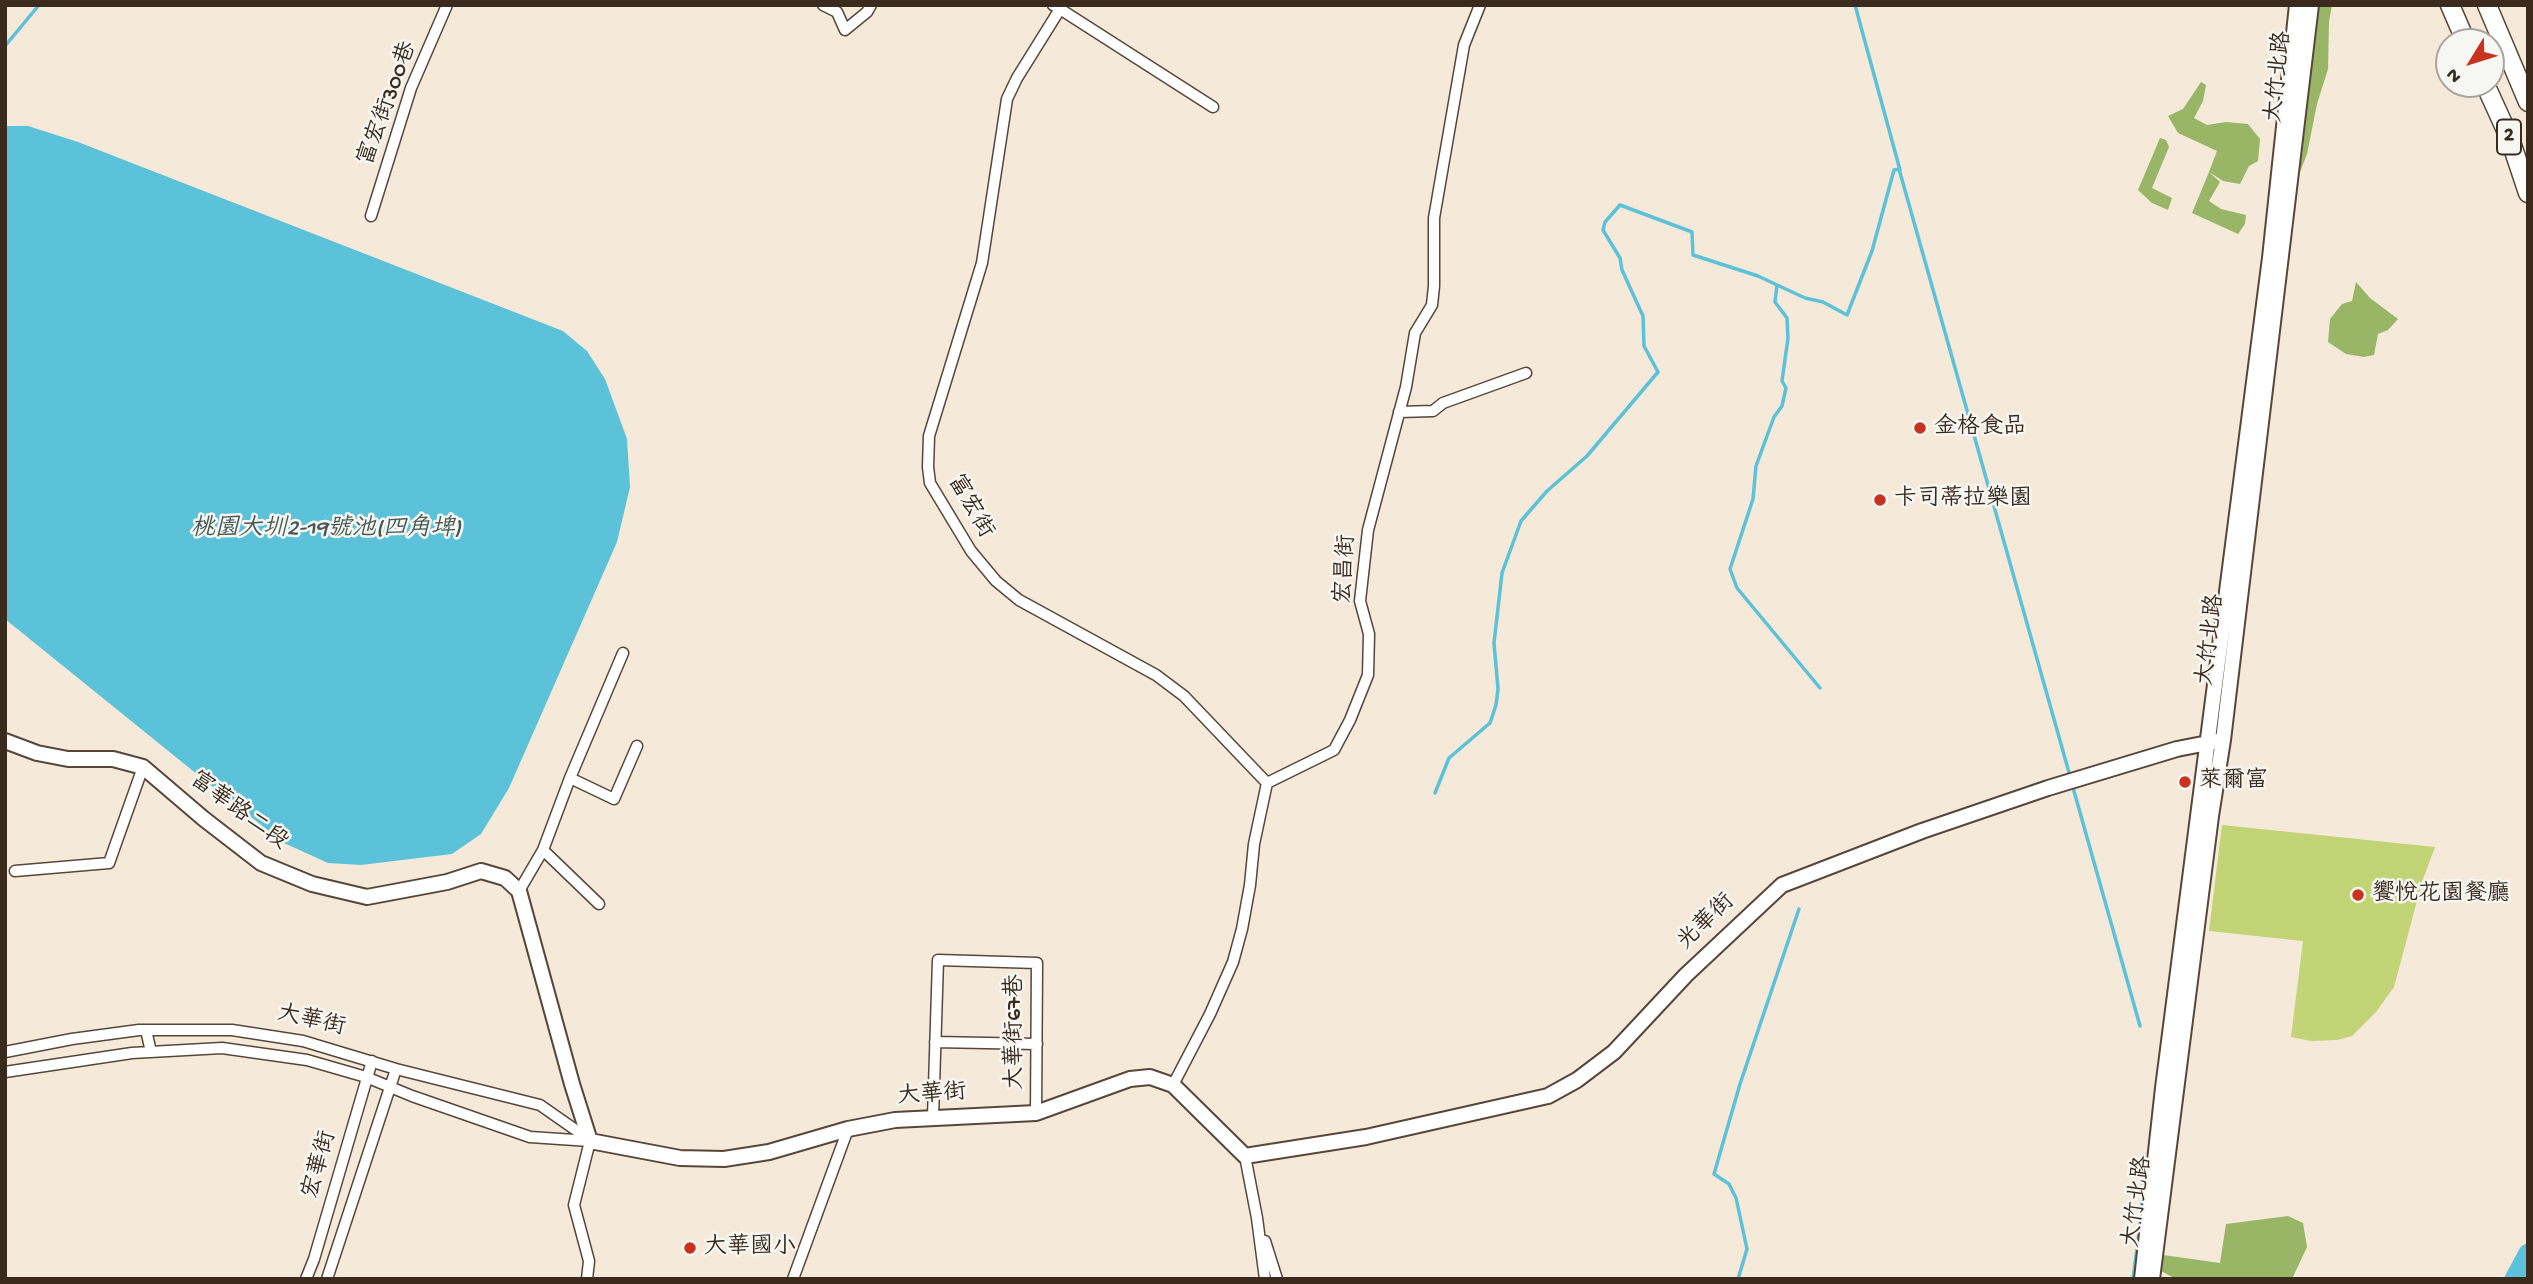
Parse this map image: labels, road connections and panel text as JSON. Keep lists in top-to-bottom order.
{
  "streets": {
    "highway": ["2"],
    "street": [
      "大竹北路",
      "富宏街300巷",
      "富宏街",
      "宏昌街",
      "富華路二段",
      "光華街",
      "大華街",
      "大華街67巷",
      "宏華街"
    ]
  },
  "crossings": [
    ["大竹北路", "光華街"],
    ["富宏街", "宏昌街"],
    ["大華街", "大華街67巷"],
    ["大華街", "宏華街"]
  ],
  "water": ["桃園大圳2-19號池(四角埤)"],
  "places": [
    "金格食品",
    "卡司蒂拉樂園",
    "萊爾富",
    "饗悅花園餐廳",
    "大華國小"
  ],
  "north": "bottom left"
}
